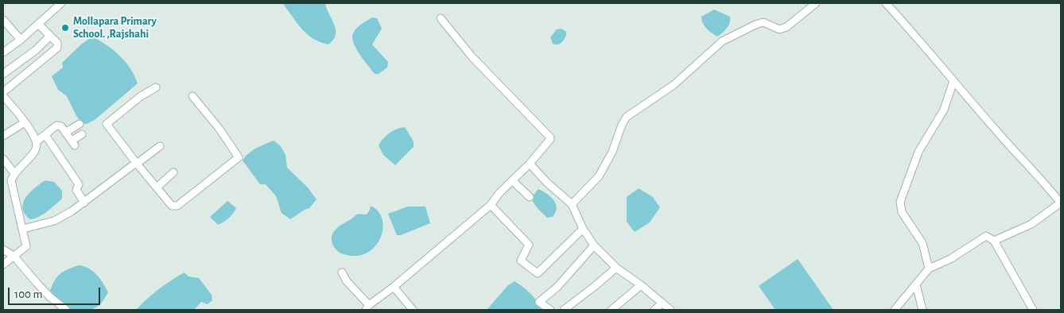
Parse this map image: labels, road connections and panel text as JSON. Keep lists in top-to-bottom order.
{
  "places": ["Mollapara Primary School. ,Rajshahi"],
  "scale_bar": "100 m"
}
